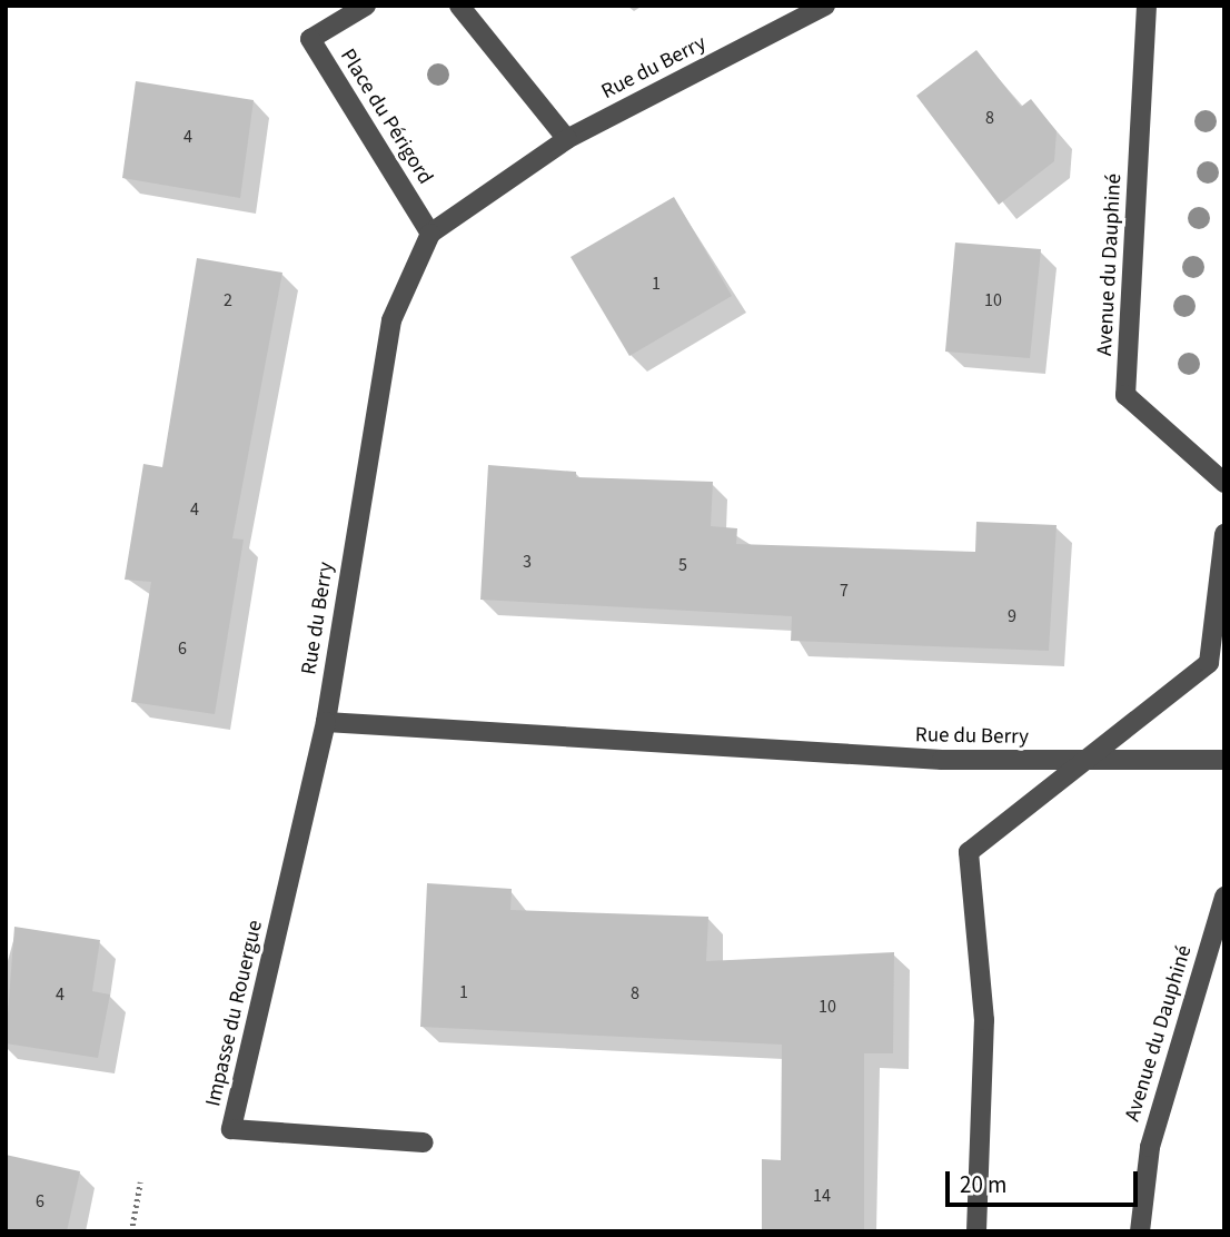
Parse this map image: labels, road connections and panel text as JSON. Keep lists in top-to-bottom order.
{
  "streets": {
    "street": [
      "Rue du Berry",
      "Place du Périgord",
      "Avenue du Dauphiné",
      "Impasse du Rouergue"
    ]
  },
  "crossings": [
    ["Rue du Berry", "Place du Périgord"],
    ["Rue du Berry", "Impasse du Rouergue"]
  ],
  "house_numbers": [
    "8",
    "4",
    "1",
    "2",
    "10",
    "4",
    "3",
    "5",
    "7",
    "9",
    "6",
    "1",
    "8",
    "4",
    "10",
    "14",
    "6"
  ],
  "scale_bar": "20 m"
}
